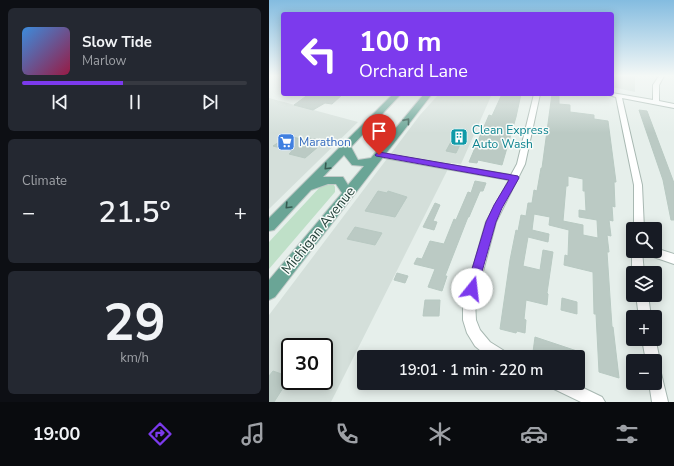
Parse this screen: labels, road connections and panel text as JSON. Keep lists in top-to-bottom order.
{
  "streets": {
    "main road": ["Michigan Avenue"]
  },
  "places": {
    "building": ["Clean Express Auto Wash"],
    "supermarket": ["Marathon"]
  },
  "page": {
    "turn": ["100 m", "Orchard Lane"],
    "song": ["Slow Tide", "Marlow"],
    "tile": [
      "Climate",
      ["29", "km/h"]
    ],
    "heat": ["−", "21.5°", "+"],
    "map_buttons": ["+", "−"],
    "limit": "30",
    "trip": "19:01 · 1 min · 220 m",
    "tabs": "19:00"
  }
}
